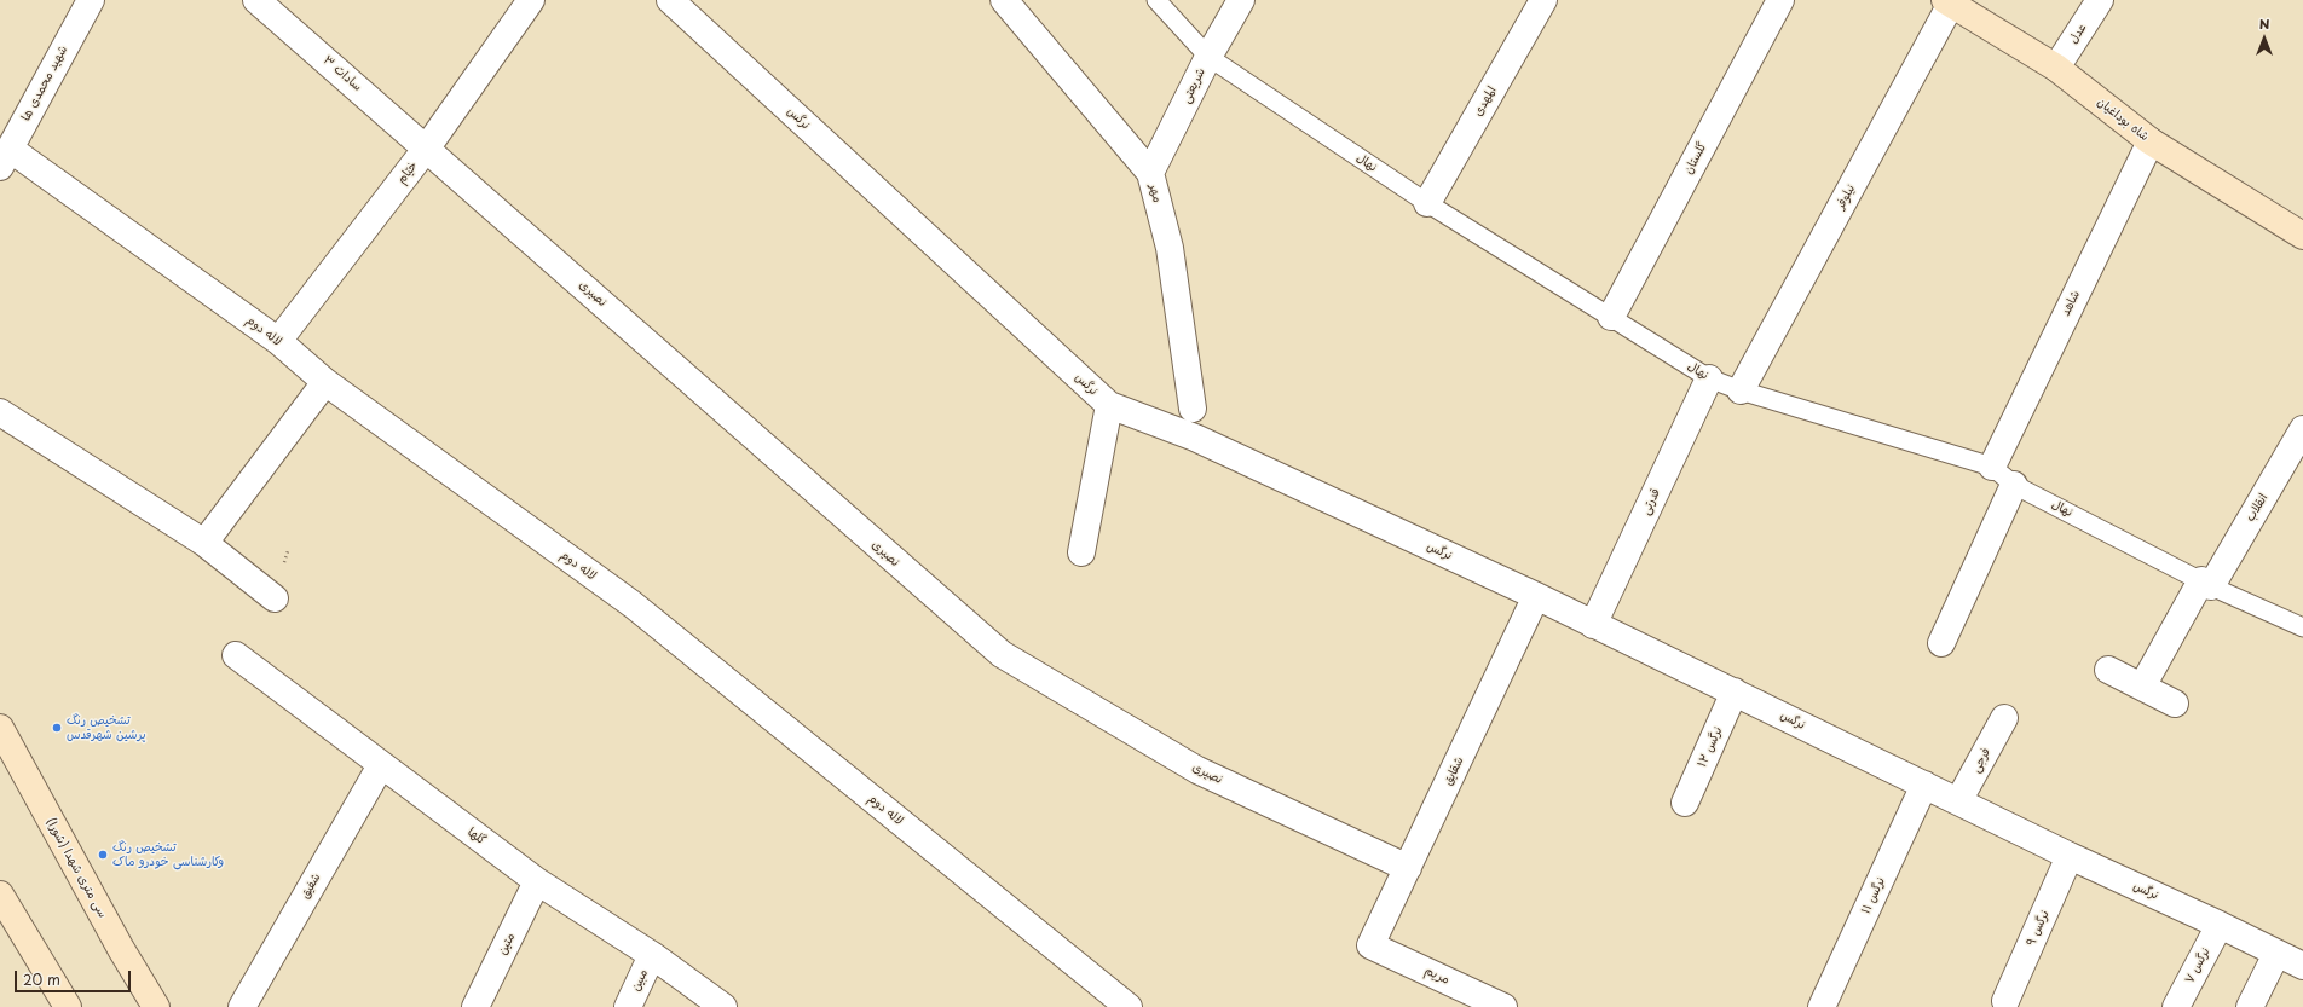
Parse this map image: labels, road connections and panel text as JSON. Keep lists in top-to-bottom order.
{
  "streets": {
    "main road": ["شاه بوداغیان", "سی متری شهدا (شورا)"],
    "street": [
      "عدل",
      "سادات ۳",
      "شهید محمدی ها",
      "شریعتی",
      "المهدی",
      "نرگس",
      "گلستان",
      "خیّام",
      "مهر",
      "نیلوفر",
      "نصیری",
      "شاهد",
      "لاله دوم",
      "قدرتی",
      "انقلاب",
      "نرگس ۱۲",
      "فرجی",
      "شقایق",
      "گلها",
      "شفیق",
      "نرگس ۱۱",
      "نرگس ۹",
      "متین",
      "نرگس ۷",
      "مریم",
      "مبین"
    ],
    "lane": ["نهال"]
  },
  "crossings": [
    ["عدل", "شاه بوداغیان"],
    ["سادات ۳", "خیّام"],
    ["سادات ۳", "نصیری"],
    ["شهید محمدی ها", "لاله دوم"],
    ["شریعتی", "نهال"],
    ["شریعتی", "مهر"],
    ["المهدی", "نهال"],
    ["نرگس", "قدرتی"],
    ["نرگس", "نرگس ۱۲"],
    ["نرگس", "فرجی"],
    ["نرگس", "شقایق"],
    ["نرگس", "نرگس ۱۱"],
    ["نرگس", "نرگس ۹"],
    ["نرگس", "نرگس ۷"],
    ["شاه بوداغیان", "نیلوفر"],
    ["شاه بوداغیان", "شاهد"],
    ["گلستان", "نهال"],
    ["نهال", "نیلوفر"],
    ["نهال", "شاهد"],
    ["نهال", "قدرتی"],
    ["نهال", "انقلاب"],
    ["خیّام", "نصیری"],
    ["خیّام", "لاله دوم"],
    ["نصیری", "شقایق"],
    ["شقایق", "مریم"],
    ["گلها", "شفیق"],
    ["گلها", "متین"],
    ["گلها", "مبین"]
  ],
  "places": ["تشخیص رنگ پرشین شهرقدس", "تشخیص رنگ وکارشناسی خودرو ماک"],
  "scale_bar": "20 m",
  "north": "top"
}
